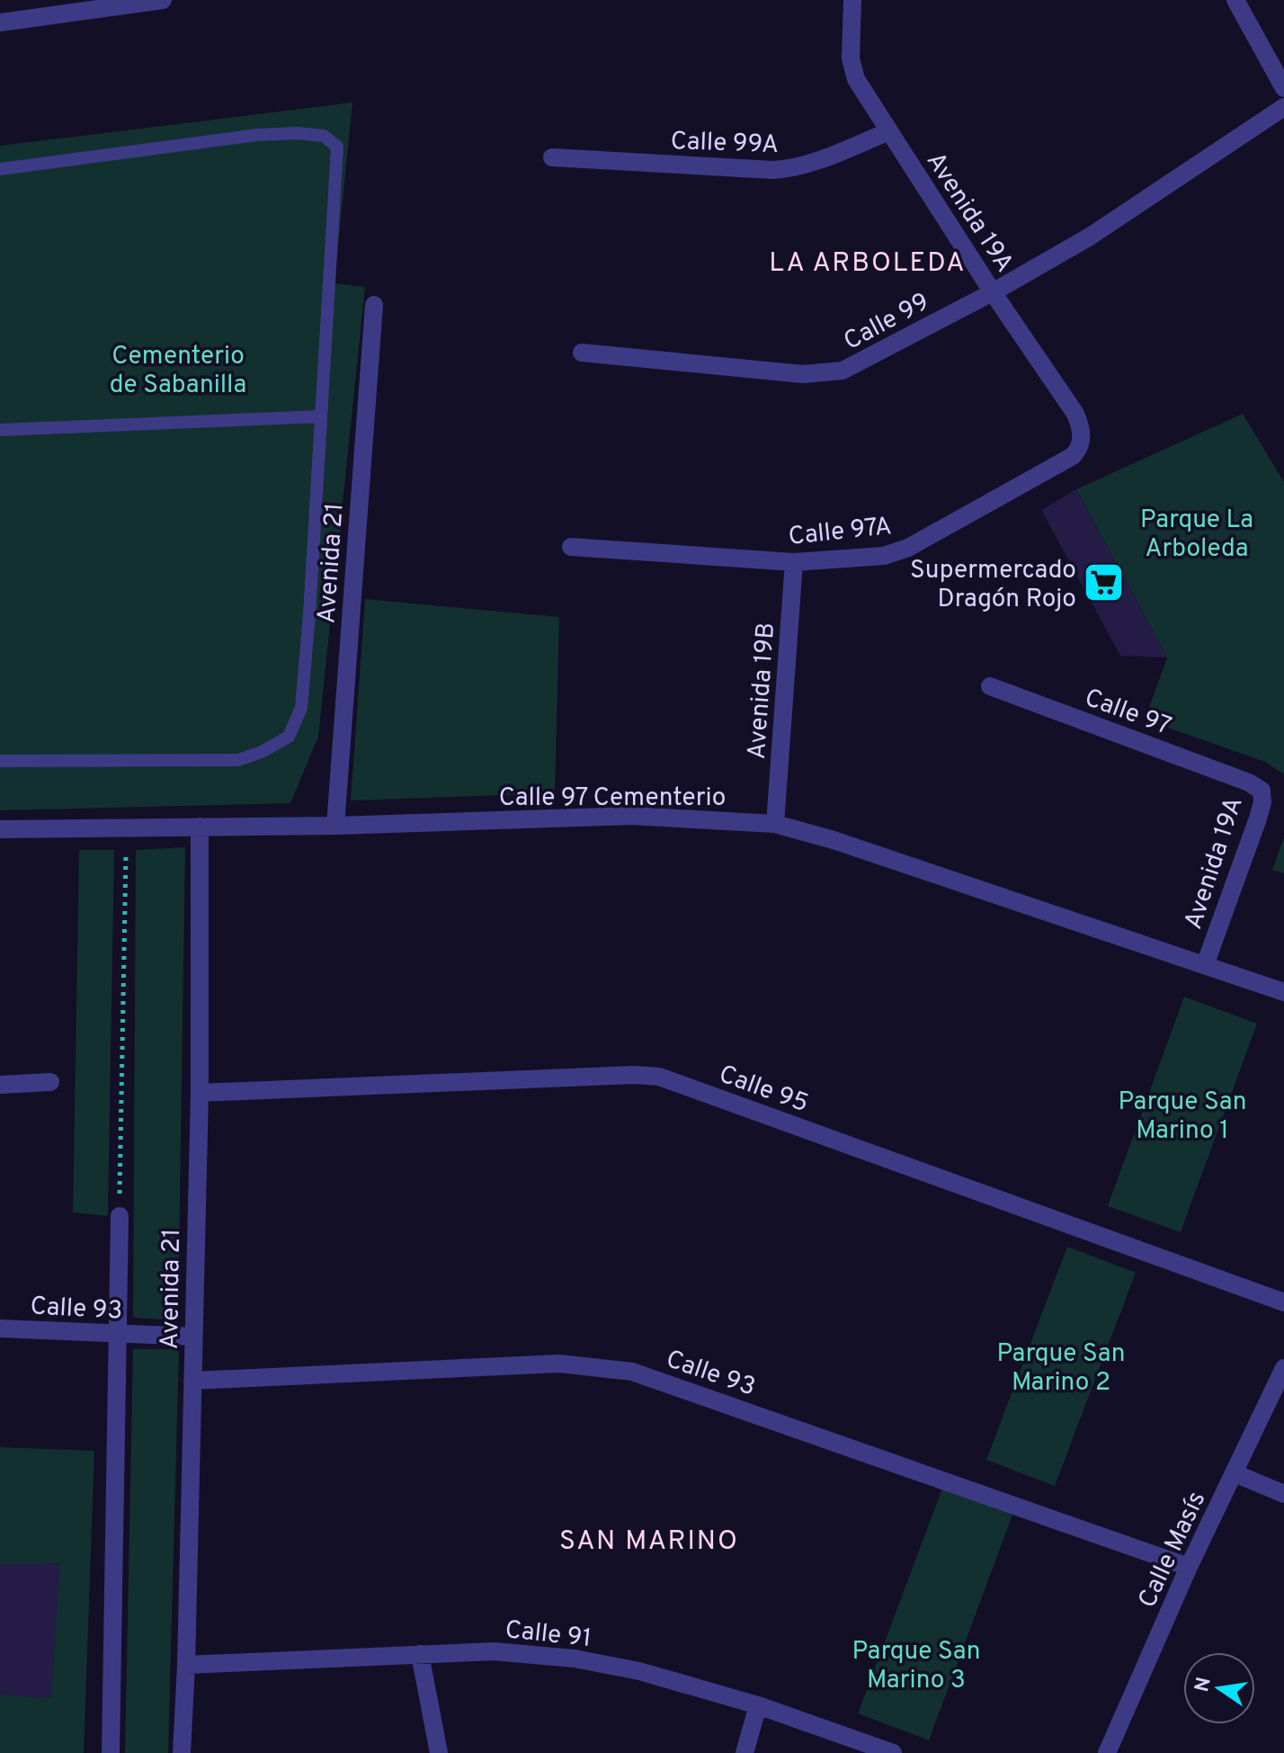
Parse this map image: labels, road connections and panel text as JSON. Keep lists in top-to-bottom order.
{
  "streets": {
    "street": [
      "Calle 99A",
      "Avenida 19A",
      "Calle 99",
      "Calle 97A",
      "Avenida 21",
      "Avenida 19B",
      "Calle 97",
      "Calle 97 Cementerio",
      "Calle 95",
      "Calle 93",
      "Calle Masís",
      "Calle 91"
    ]
  },
  "crossings": [
    ["Calle 99A", "Avenida 19A"],
    ["Avenida 19A", "Calle 99"],
    ["Avenida 19A", "Calle 97A"],
    ["Avenida 19A", "Calle 97"],
    ["Avenida 19A", "Calle 97 Cementerio"],
    ["Calle 97A", "Avenida 19B"],
    ["Avenida 21", "Calle 97 Cementerio"],
    ["Avenida 21", "Calle 95"],
    ["Avenida 21", "Calle 93"],
    ["Avenida 21", "Calle 91"],
    ["Avenida 19B", "Calle 97 Cementerio"],
    ["Calle 93", "Calle Masís"]
  ],
  "districts": ["LA ARBOLEDA", "SAN MARINO"],
  "parks": [
    "Cementerio de Sabanilla",
    "Parque La Arboleda",
    "Parque San Marino 1",
    "Parque San Marino 2",
    "Parque San Marino 3"
  ],
  "places": {
    "supermarket": ["Supermercado Dragón Rojo"]
  },
  "north": "left"
}
